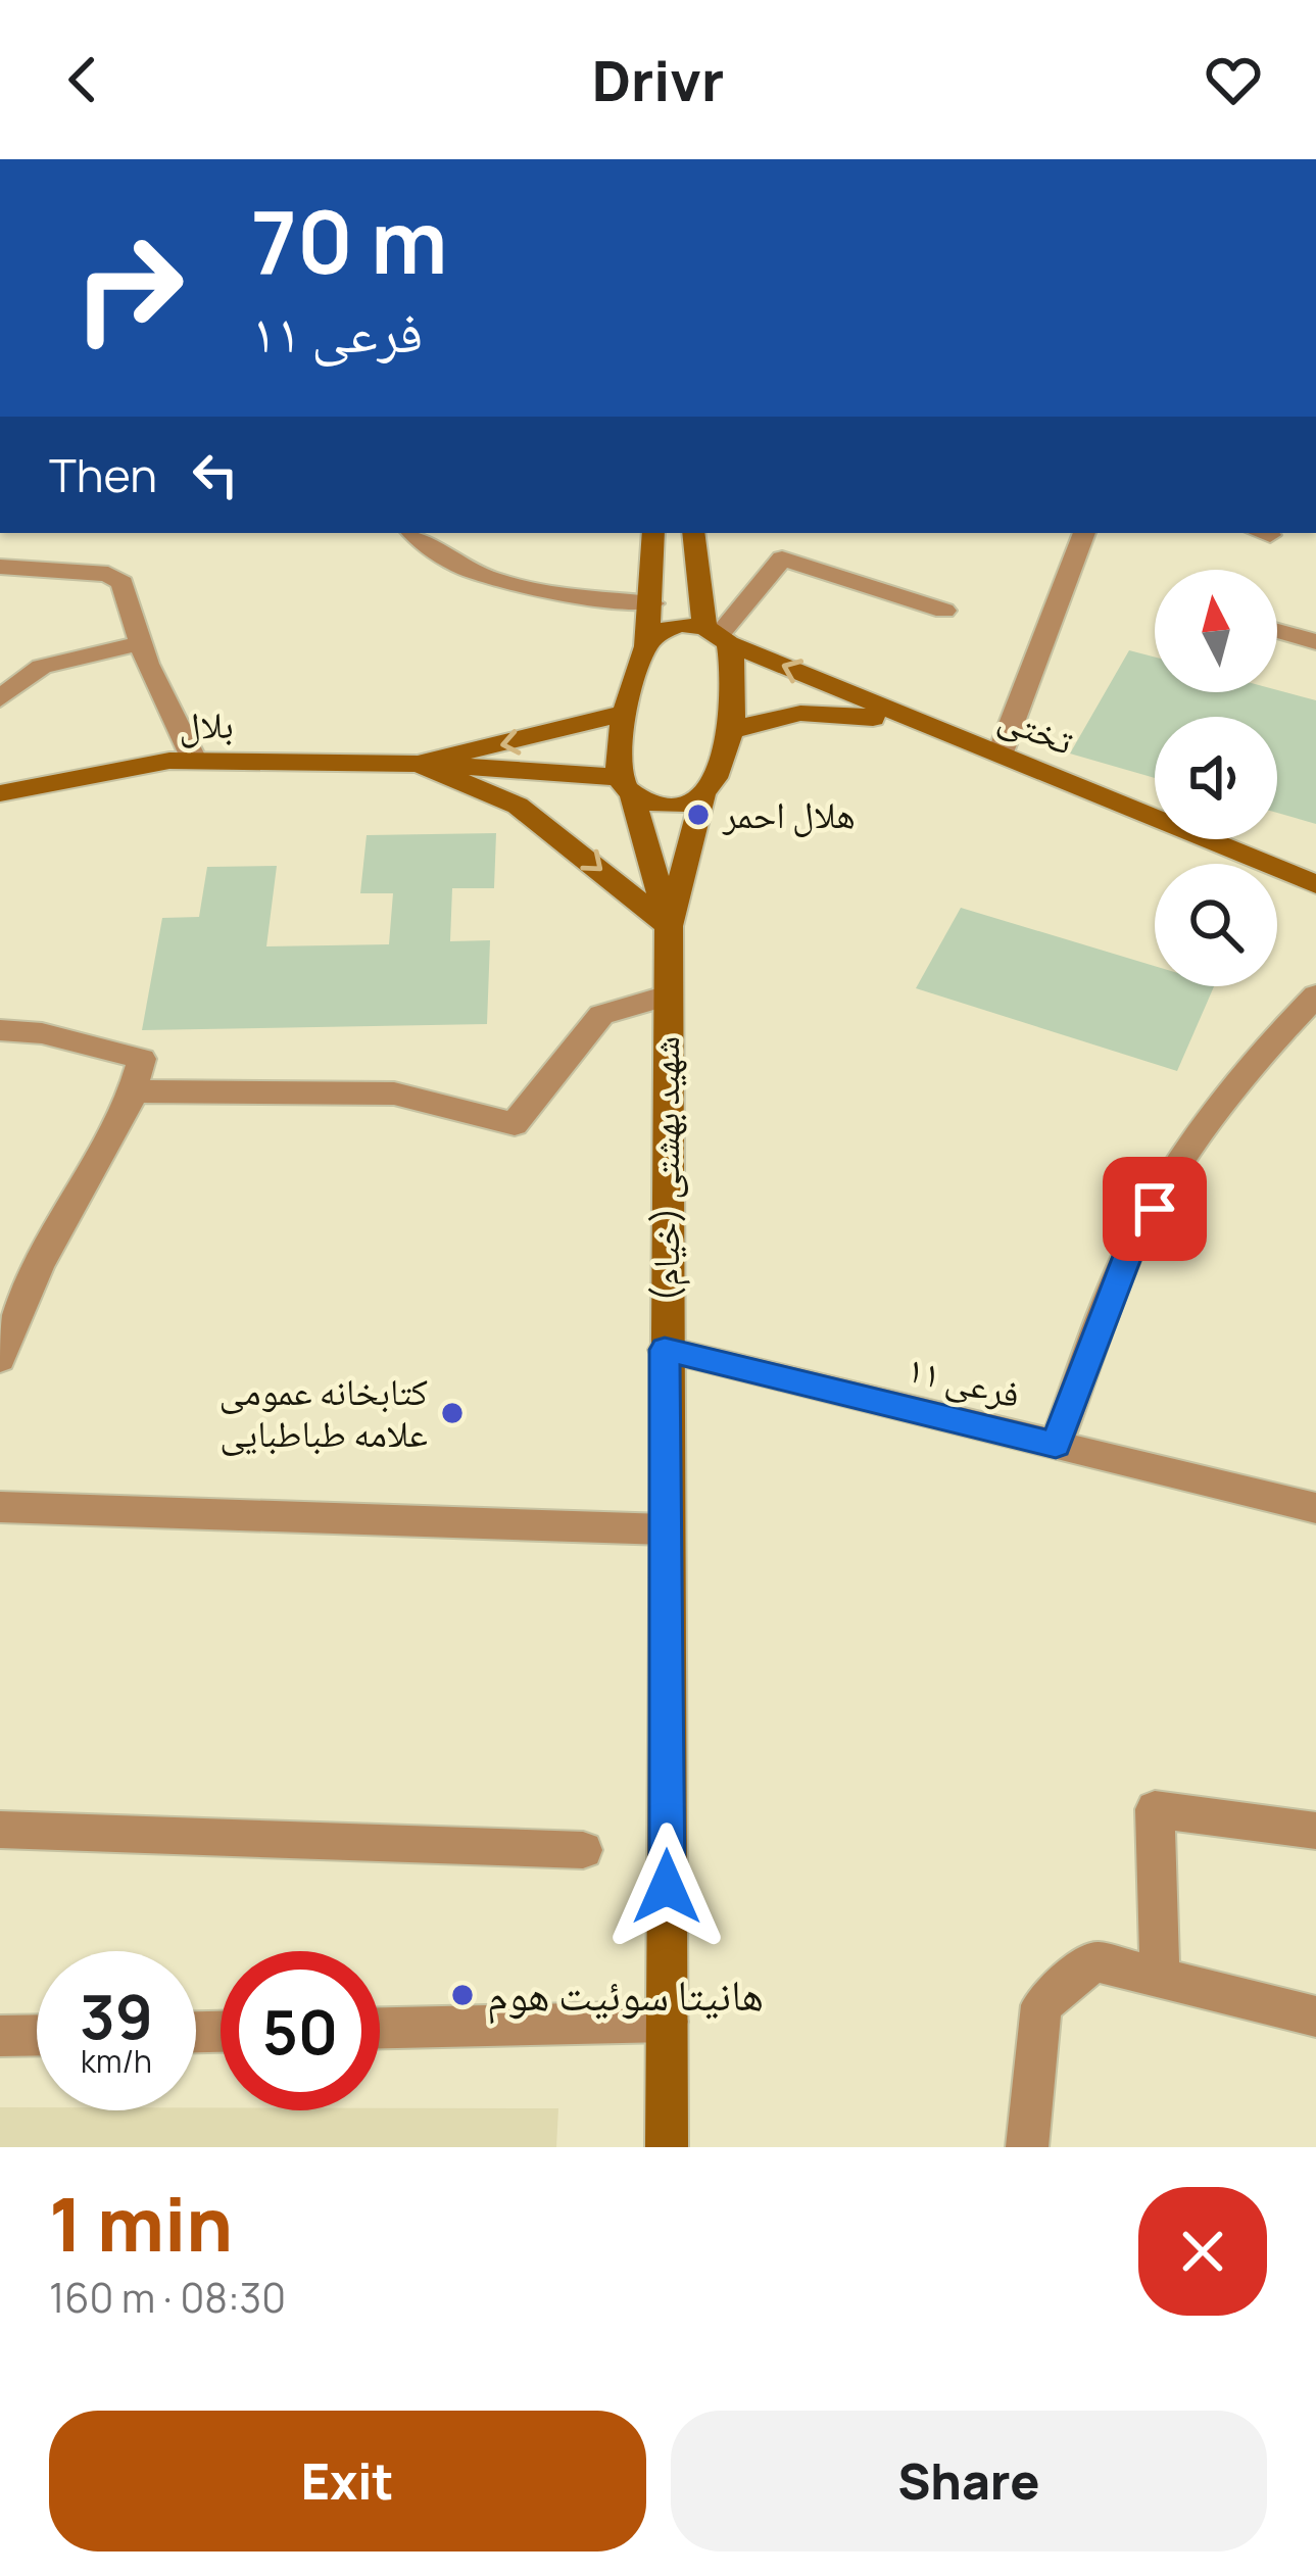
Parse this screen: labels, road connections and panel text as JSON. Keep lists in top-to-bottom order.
{
  "streets": {
    "main road": ["بلال", "تختی", "شهید بهشتی (خیام)"],
    "street": ["فرعی ۱۱"]
  },
  "crossings": [
    ["تختی", "شهید بهشتی (خیام)"],
    ["شهید بهشتی (خیام)", "فرعی ۱۱"]
  ],
  "places": ["هلال احمر", "کتابخانه عمومی علامه طباطبایی", "هانیتا سوئیت هوم"],
  "north": "top",
  "page": {
    "header": "Drivr",
    "turn": ["70 m", "فرعی ۱۱"],
    "then": "Then",
    "speed": "39 km/h",
    "limit": "50",
    "heading": ["1 min", "160 m · 08:30"],
    "buttons": ["Exit", "Share"]
  }
}
